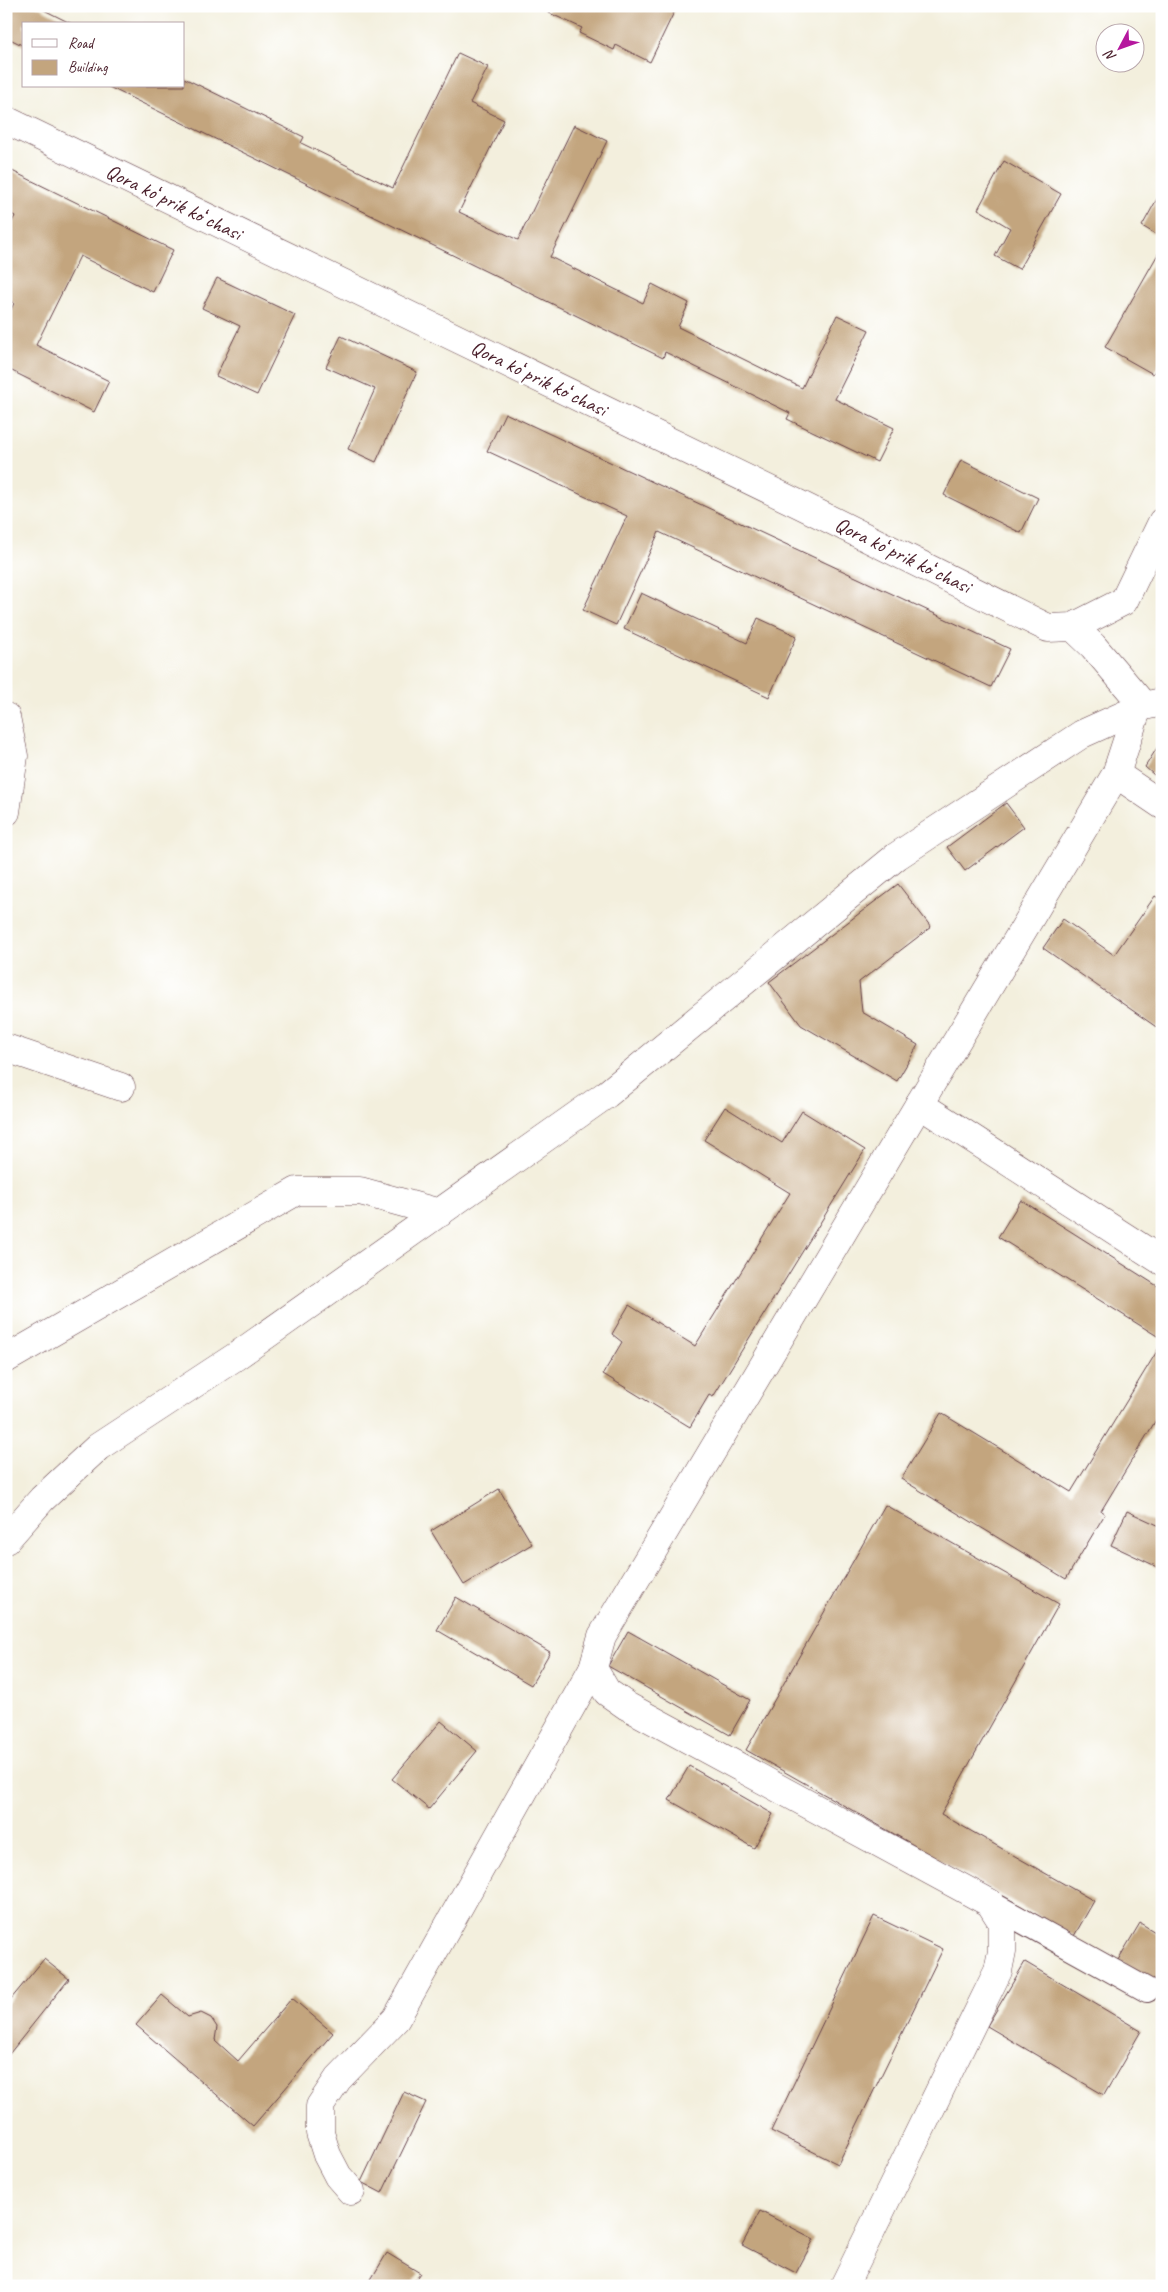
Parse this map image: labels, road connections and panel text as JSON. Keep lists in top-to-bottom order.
{
  "streets": {
    "street": ["Qora koʻprik koʻchasi"]
  },
  "legend": ["Road", "Building"],
  "north": "bottom left"
}
